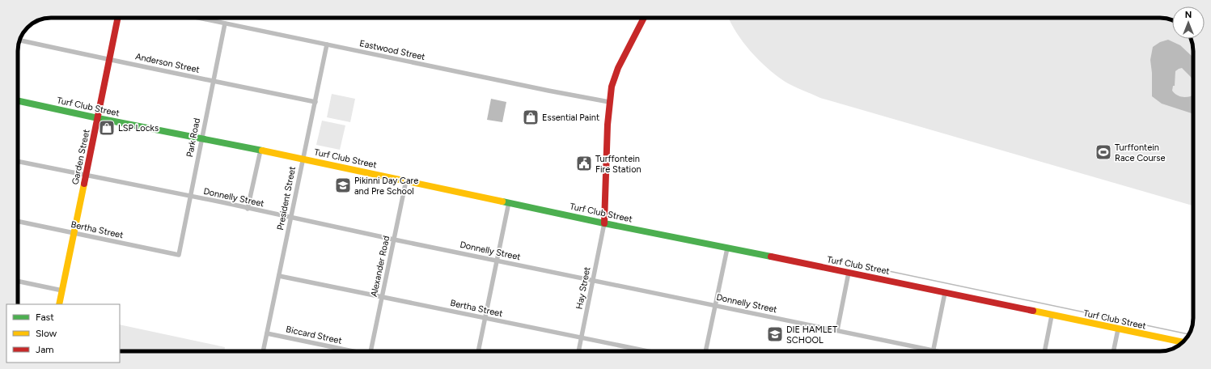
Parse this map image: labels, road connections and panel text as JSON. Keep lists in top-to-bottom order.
{
  "streets": {
    "main road": ["Turf Club Street", "Garden Street"],
    "street": [
      "Eastwood Street",
      "Anderson Street",
      "Park Road",
      "Donnelly Street",
      "President Street",
      "Bertha Street",
      "Alexander Road",
      "Hay Street",
      "Biccard Street"
    ]
  },
  "crossings": [
    ["Eastwood Street", "Park Road"],
    ["Eastwood Street", "President Street"],
    ["Anderson Street", "Park Road"],
    ["Anderson Street", "Garden Street"],
    ["Anderson Street", "President Street"],
    ["Turf Club Street", "Park Road"],
    ["Turf Club Street", "Garden Street"],
    ["Turf Club Street", "President Street"],
    ["Turf Club Street", "Alexander Road"],
    ["Turf Club Street", "Hay Street"],
    ["Park Road", "Donnelly Street"],
    ["Park Road", "Bertha Street"],
    ["Garden Street", "Donnelly Street"],
    ["Garden Street", "Bertha Street"],
    ["Donnelly Street", "President Street"],
    ["Donnelly Street", "Alexander Road"],
    ["Donnelly Street", "Hay Street"],
    ["President Street", "Bertha Street"],
    ["President Street", "Biccard Street"],
    ["Bertha Street", "Alexander Road"],
    ["Bertha Street", "Hay Street"]
  ],
  "places": {
    "shop": ["Essential Paint", "LSP Locks"],
    "sports": ["Turffontein Race Course"],
    "public building": ["Turffontein Fire Station"],
    "school or university": ["Pikinni Day Care and Pre School", "DIE HAMLET SCHOOL"]
  },
  "legend": ["Fast", "Slow", "Jam"],
  "north": "top"
}
